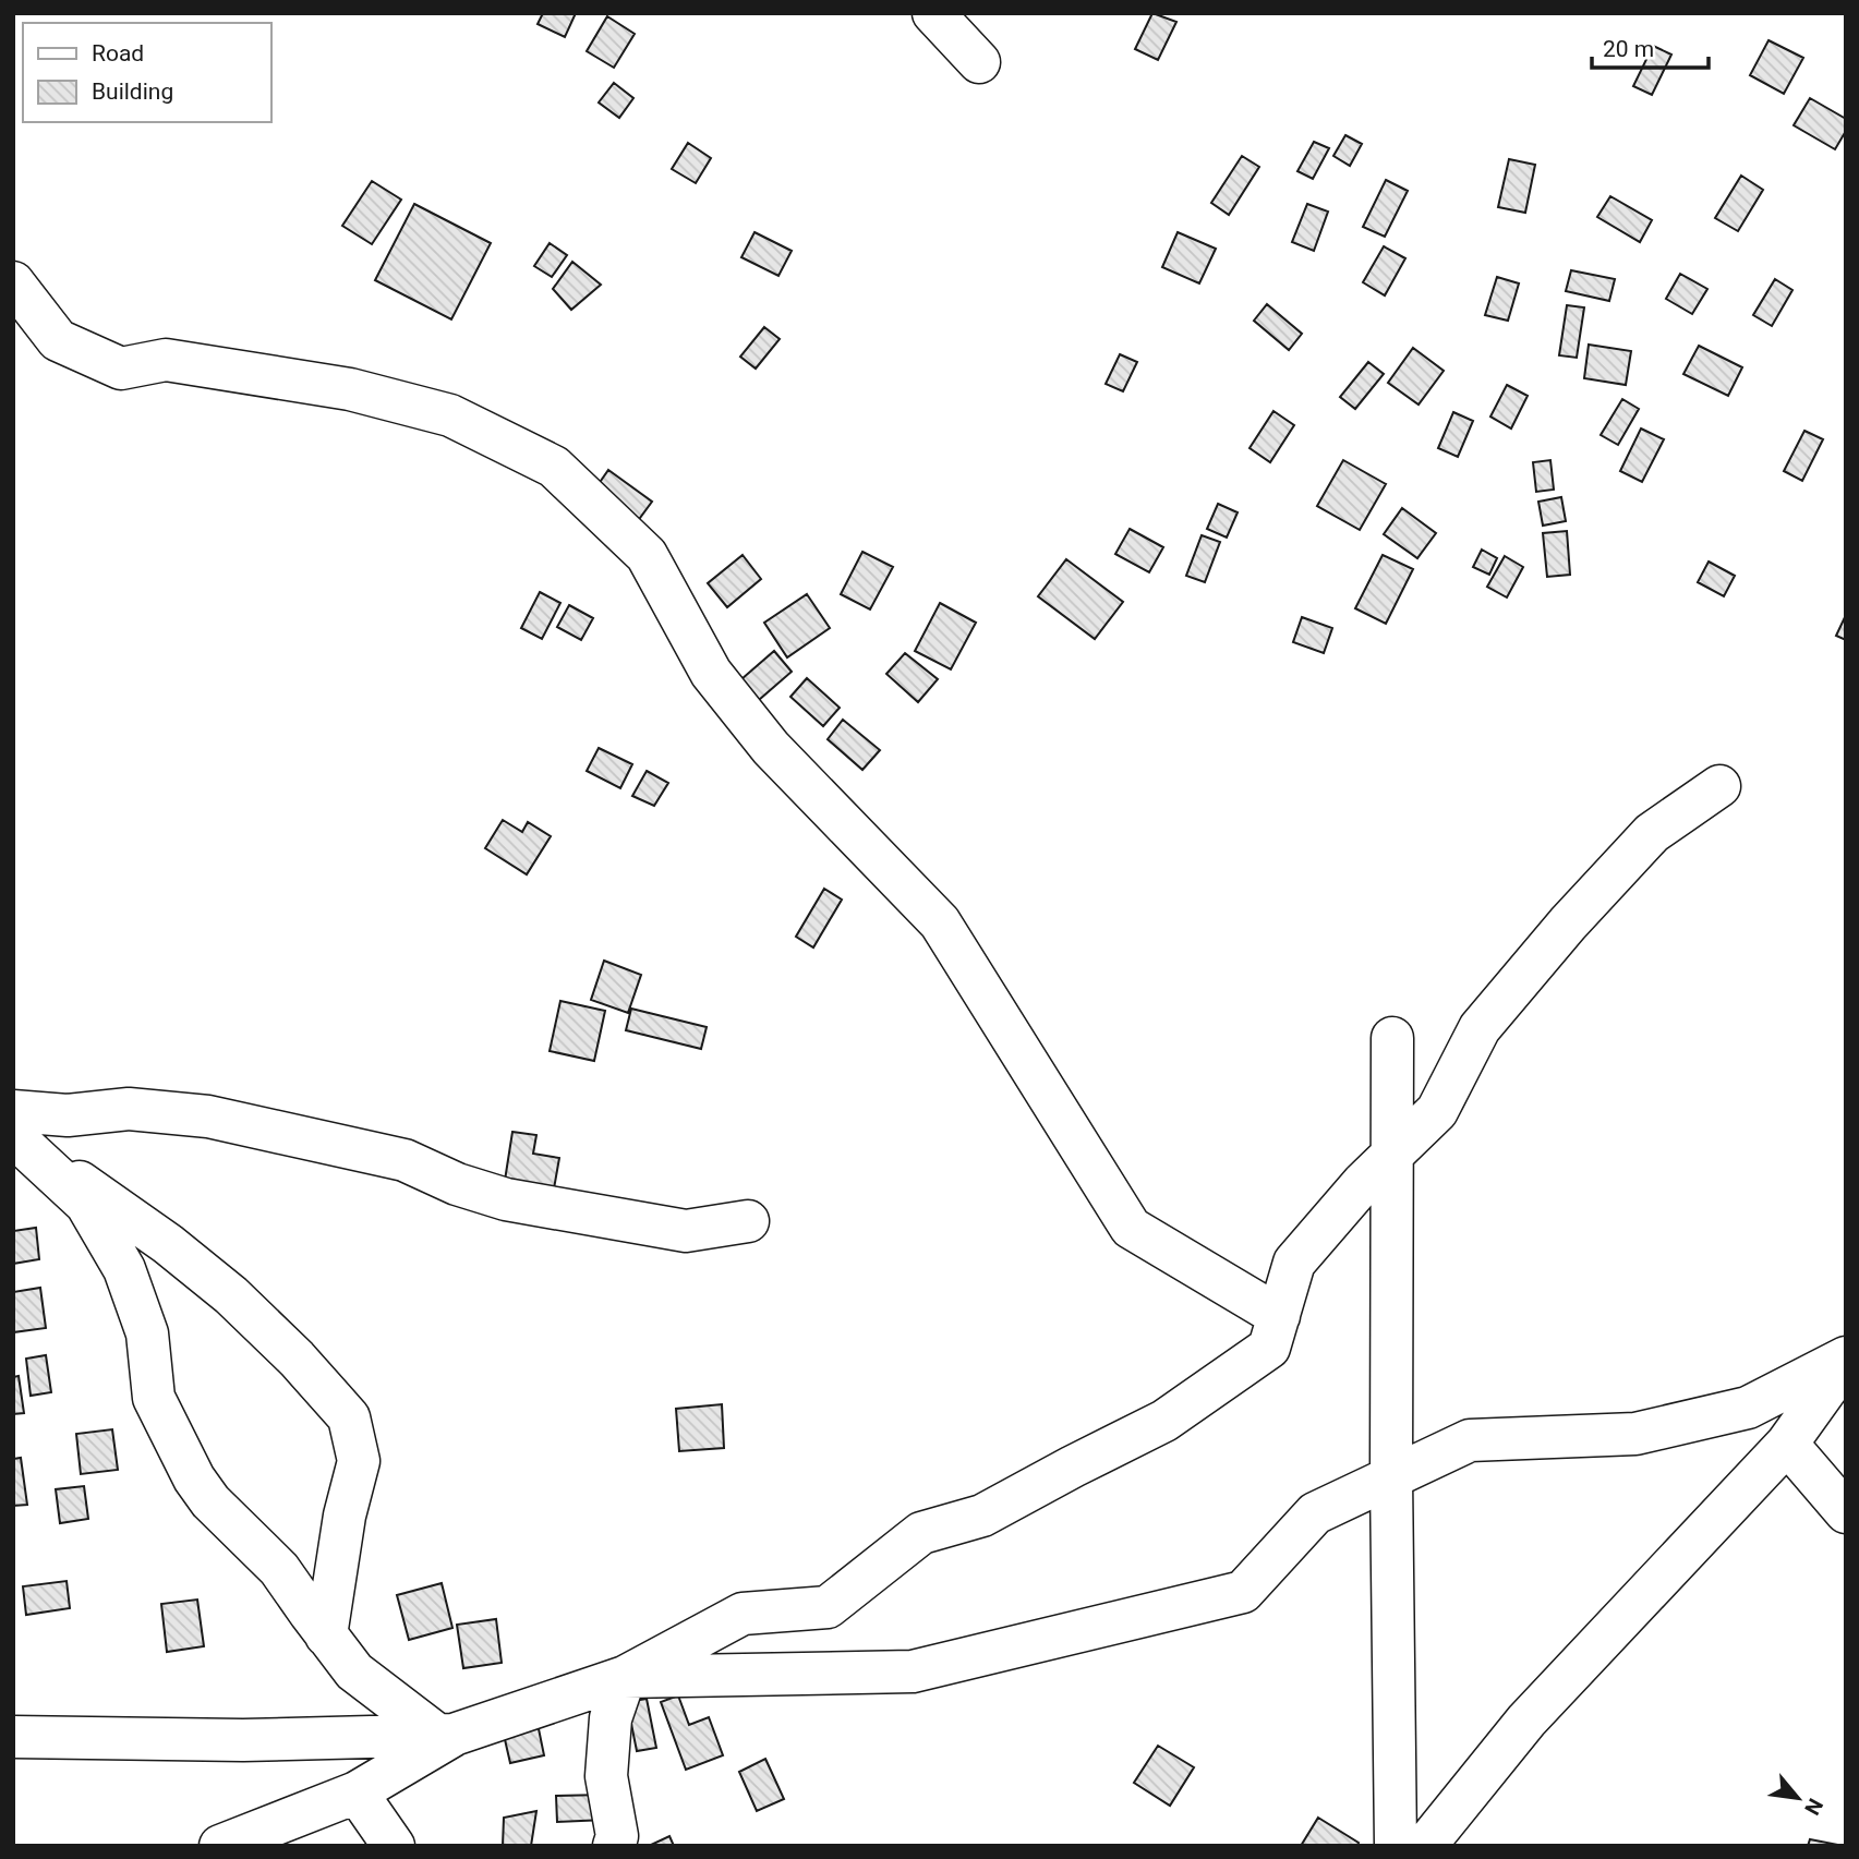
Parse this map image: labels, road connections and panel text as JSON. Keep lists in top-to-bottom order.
{
  "legend": ["Road", "Building"],
  "scale_bar": "20 m",
  "north": "bottom right"
}
